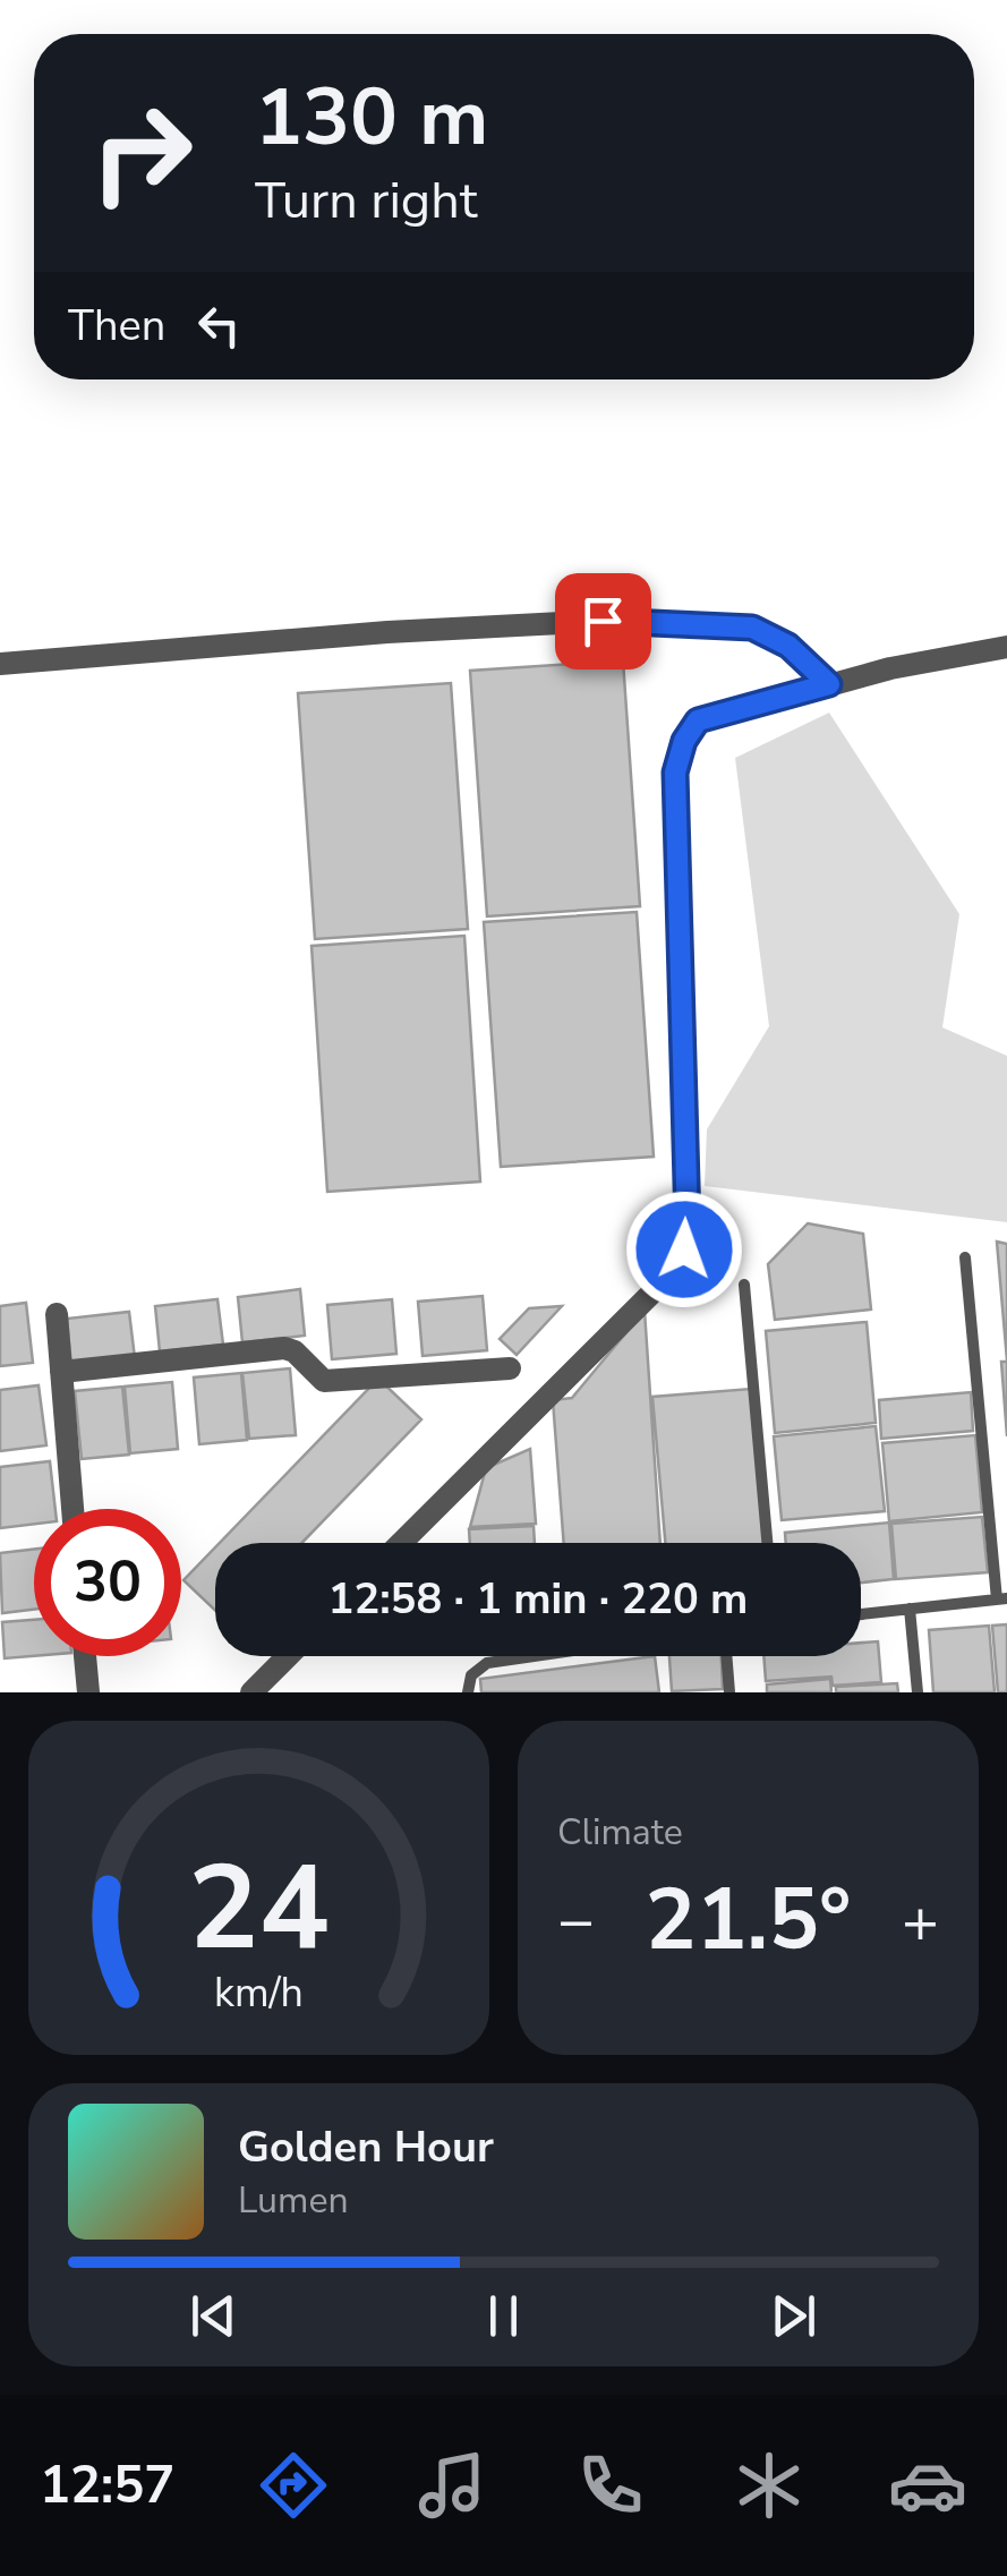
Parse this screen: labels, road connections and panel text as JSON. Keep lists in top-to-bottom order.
{
  "page": {
    "turn": ["130 m", "Turn right"],
    "then": "Then",
    "limit": "30",
    "trip": "12:58 · 1 min · 220 m",
    "tile": "Climate",
    "heat": ["−", "21.5°", "+"],
    "song": ["Golden Hour", "Lumen"],
    "tabs": "12:57",
    "gauge": ["24", "km/h"]
  }
}
